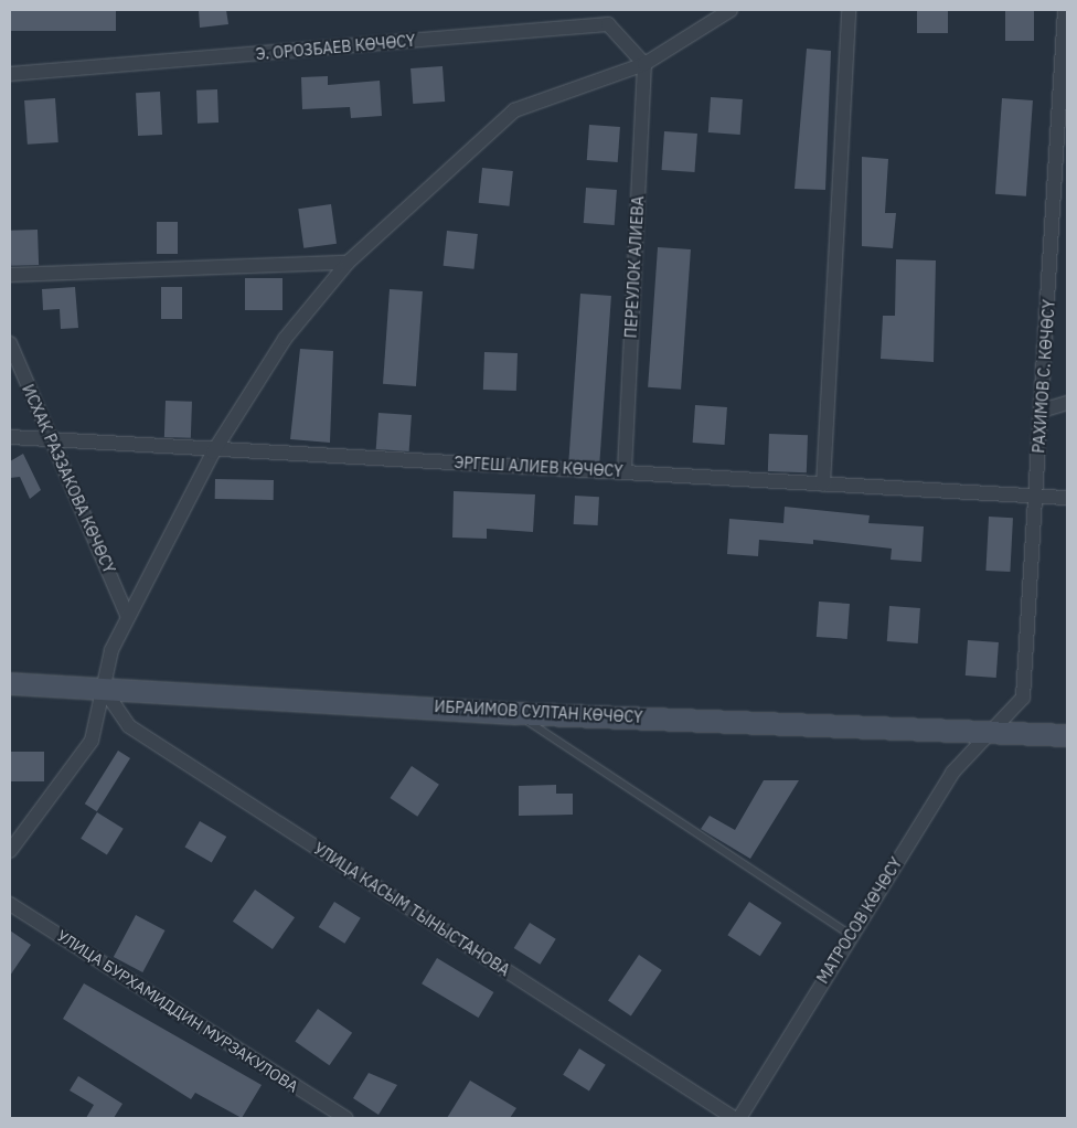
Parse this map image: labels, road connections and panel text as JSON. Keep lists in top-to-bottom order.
{
  "streets": {
    "main road": ["ИБРАИМОВ СУЛТАН КӨЧӨСҮ"],
    "street": [
      "Э. ОРОЗБАЕВ КӨЧӨСҮ",
      "ПЕРЕУЛОК АЛИЕВА",
      "РАХИМОВ С. КӨЧӨСҮ",
      "ЭРГЕШ АЛИЕВ КӨЧӨСҮ",
      "ИСХАК РАЗЗАКОВА КӨЧӨСҮ",
      "УЛИЦА КАСЫМ ТЫНЫСТАНОВА",
      "МАТРОСОВ КӨЧӨСҮ",
      "УЛИЦА БУРХАМИДДИН МУРЗАКУЛОВА"
    ]
  },
  "crossings": [
    ["Э. ОРОЗБАЕВ КӨЧӨСҮ", "ПЕРЕУЛОК АЛИЕВА"],
    ["ПЕРЕУЛОК АЛИЕВА", "ЭРГЕШ АЛИЕВ КӨЧӨСҮ"],
    ["РАХИМОВ С. КӨЧӨСҮ", "ЭРГЕШ АЛИЕВ КӨЧӨСҮ"],
    ["РАХИМОВ С. КӨЧӨСҮ", "ИБРАИМОВ СУЛТАН КӨЧӨСҮ"],
    ["РАХИМОВ С. КӨЧӨСҮ", "МАТРОСОВ КӨЧӨСҮ"],
    ["ЭРГЕШ АЛИЕВ КӨЧӨСҮ", "ИСХАК РАЗЗАКОВА КӨЧӨСҮ"],
    ["ИБРАИМОВ СУЛТАН КӨЧӨСҮ", "УЛИЦА КАСЫМ ТЫНЫСТАНОВА"],
    ["ИБРАИМОВ СУЛТАН КӨЧӨСҮ", "МАТРОСОВ КӨЧӨСҮ"]
  ]
}
